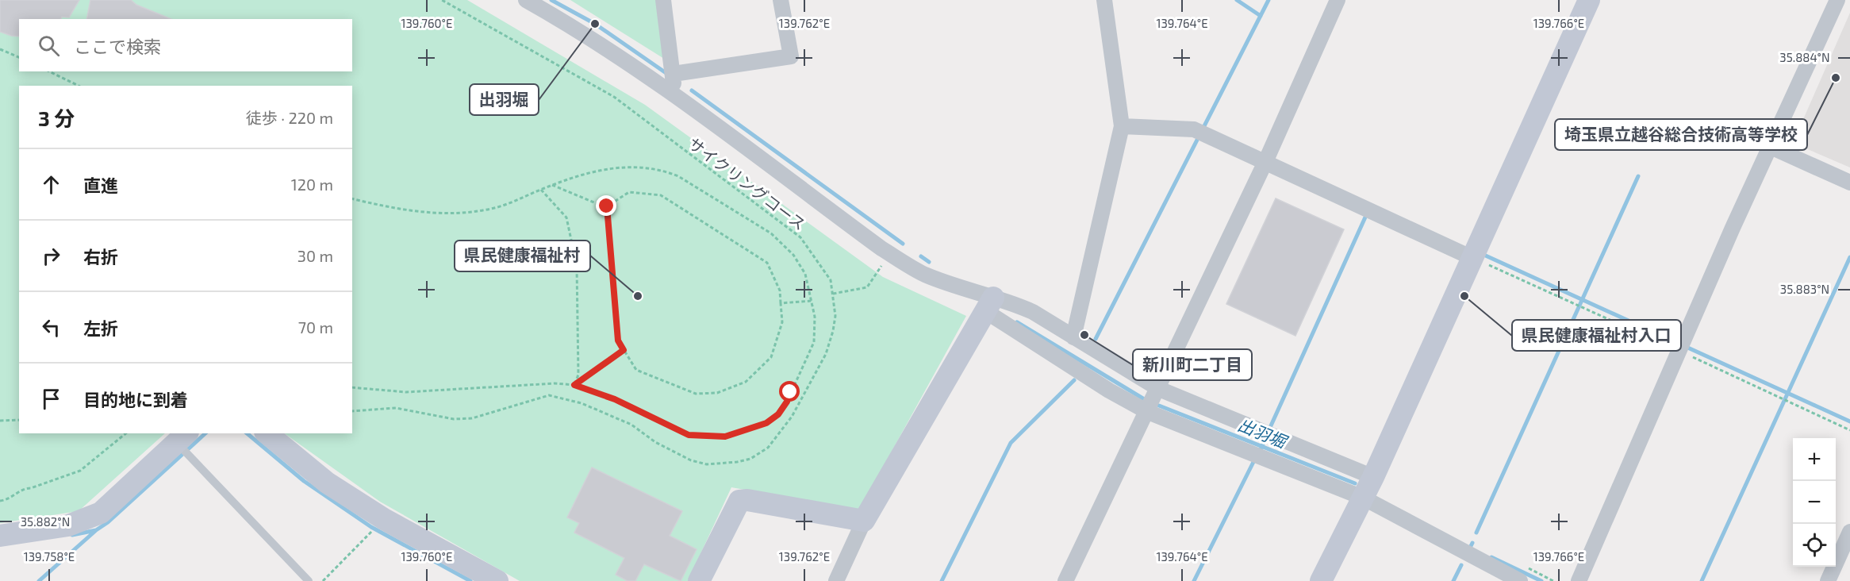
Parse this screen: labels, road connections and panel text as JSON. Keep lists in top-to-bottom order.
{
  "streets": {
    "path": ["サイクリングコース"]
  },
  "water": ["出羽堀"],
  "places": [
    "出羽堀",
    "埼玉県立越谷総合技術高等学校",
    "県民健康福祉村",
    "県民健康福祉村入口",
    "新川町二丁目"
  ],
  "page": {
    "search": "ここで検索",
    "heading": ["3 分", "徒歩 · 220 m"],
    "list": [
      ["直進", "120 m"],
      ["右折", "30 m"],
      ["左折", "70 m"],
      "目的地に到着"
    ],
    "map_buttons": ["+", "−"]
  },
  "coordinates": [
    "139.760°E",
    "139.762°E",
    "139.764°E",
    "139.766°E",
    "35.884°N",
    "35.883°N",
    "35.882°N",
    "139.758°E"
  ]
}
